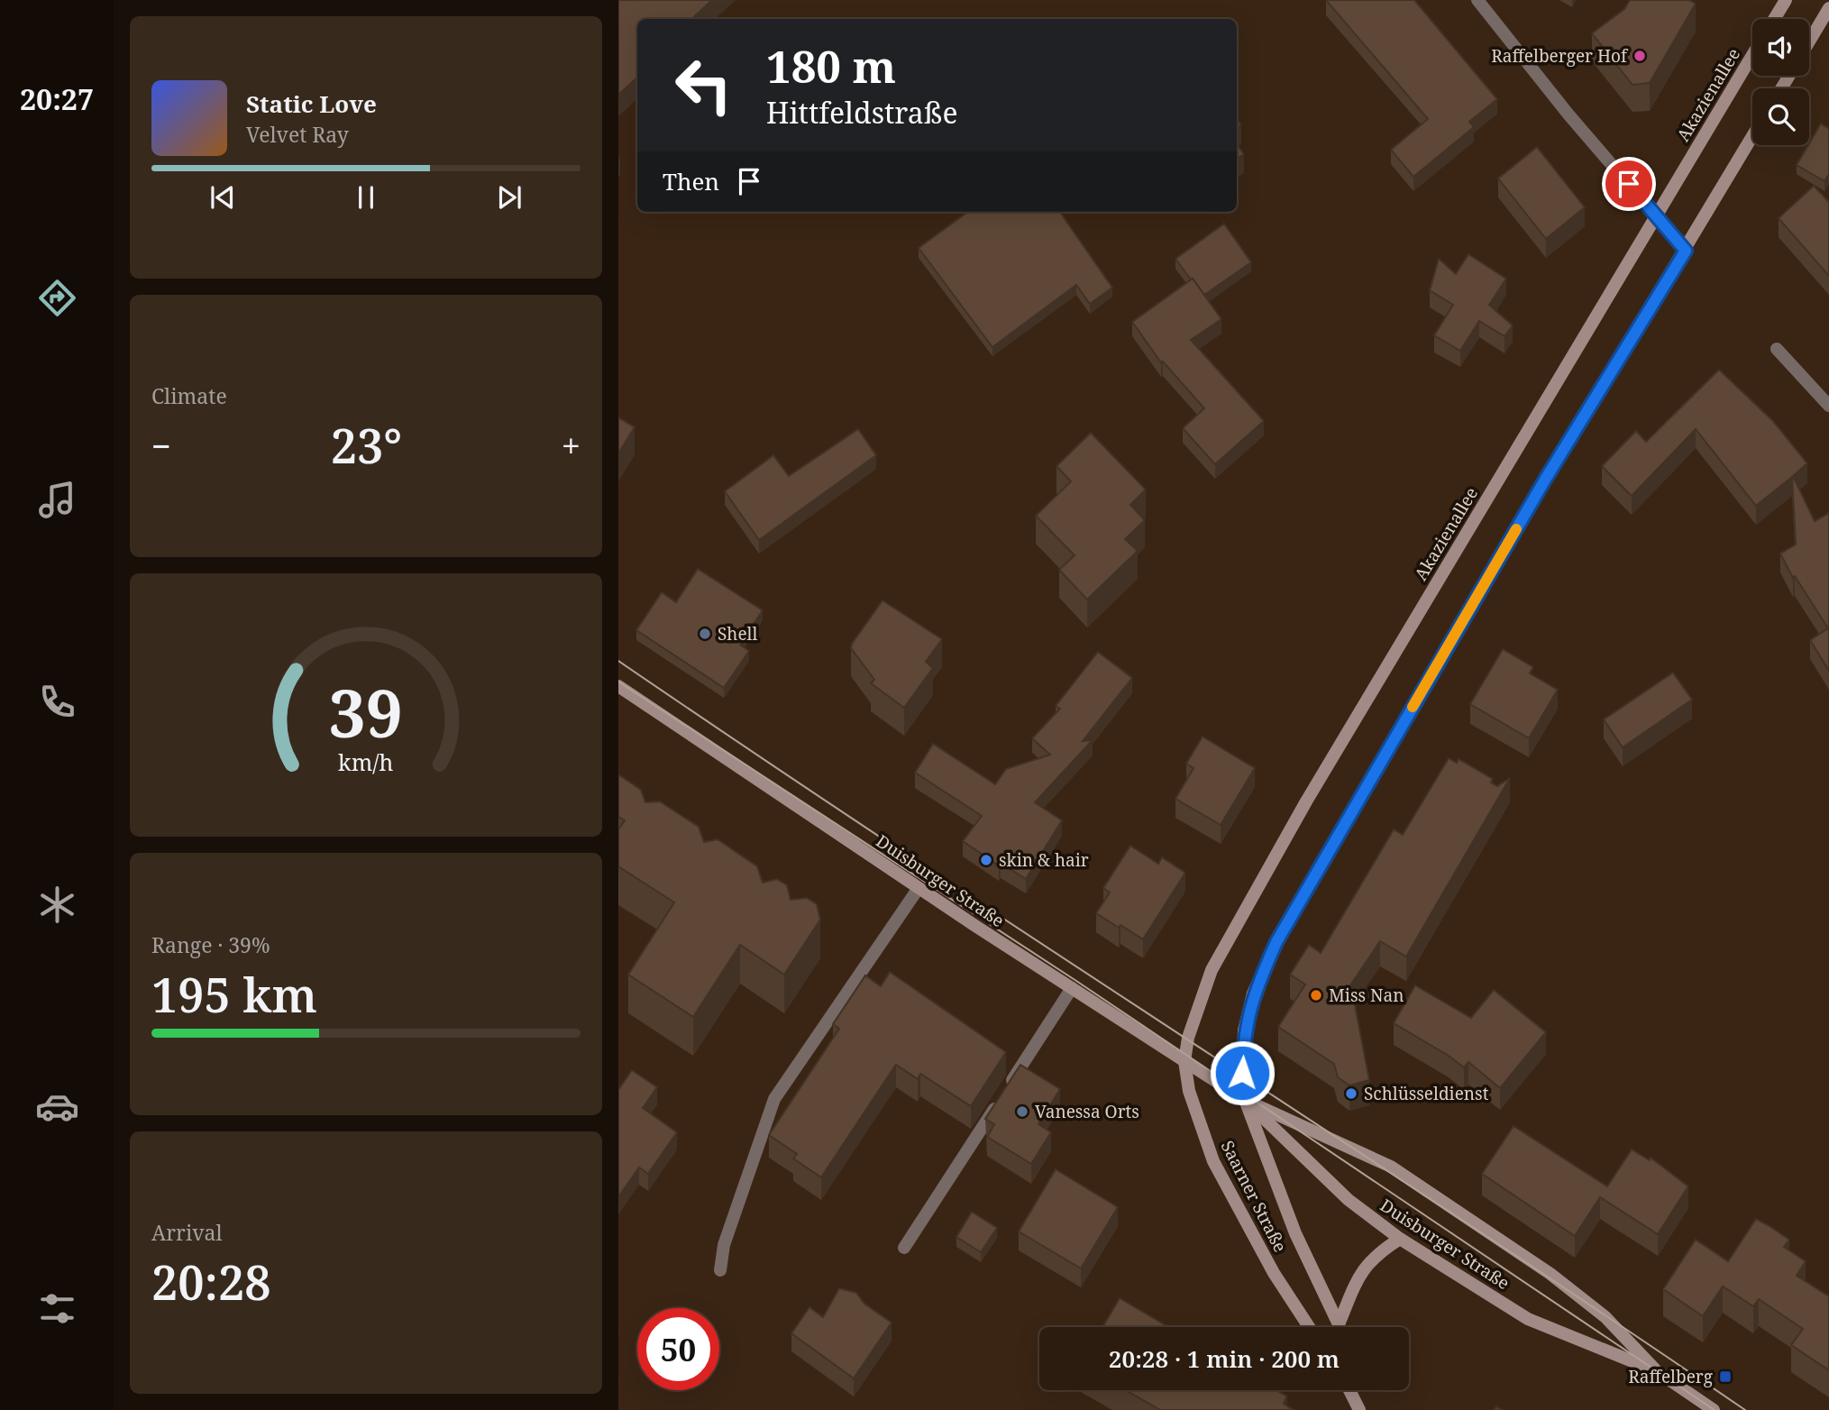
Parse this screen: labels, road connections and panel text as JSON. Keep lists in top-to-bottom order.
{
  "streets": {
    "main road": ["Akazienallee", "Duisburger Straße", "Saarner Straße"]
  },
  "crossings": [
    ["Akazienallee", "Duisburger Straße"],
    ["Akazienallee", "Saarner Straße"],
    ["Duisburger Straße", "Saarner Straße"]
  ],
  "places": {
    "other": [
      "Raffelberger Hof",
      "Shell",
      "skin & hair",
      "Miss Nan",
      "Schlüsseldienst",
      "Vanessa Orts"
    ],
    "transit": ["Raffelberg"]
  },
  "page": {
    "tabs": "20:27",
    "turn": ["180 m", "Hittfeldstraße"],
    "song": ["Static Love", "Velvet Ray"],
    "then": "Then",
    "tile": [
      "Climate",
      ["Range · 39%", "195 km"],
      ["Arrival", "20:28"]
    ],
    "heat": ["−", "23°", "+"],
    "limit": "50",
    "trip": "20:28 · 1 min · 200 m",
    "gauge": ["39", "km/h"]
  }
}
